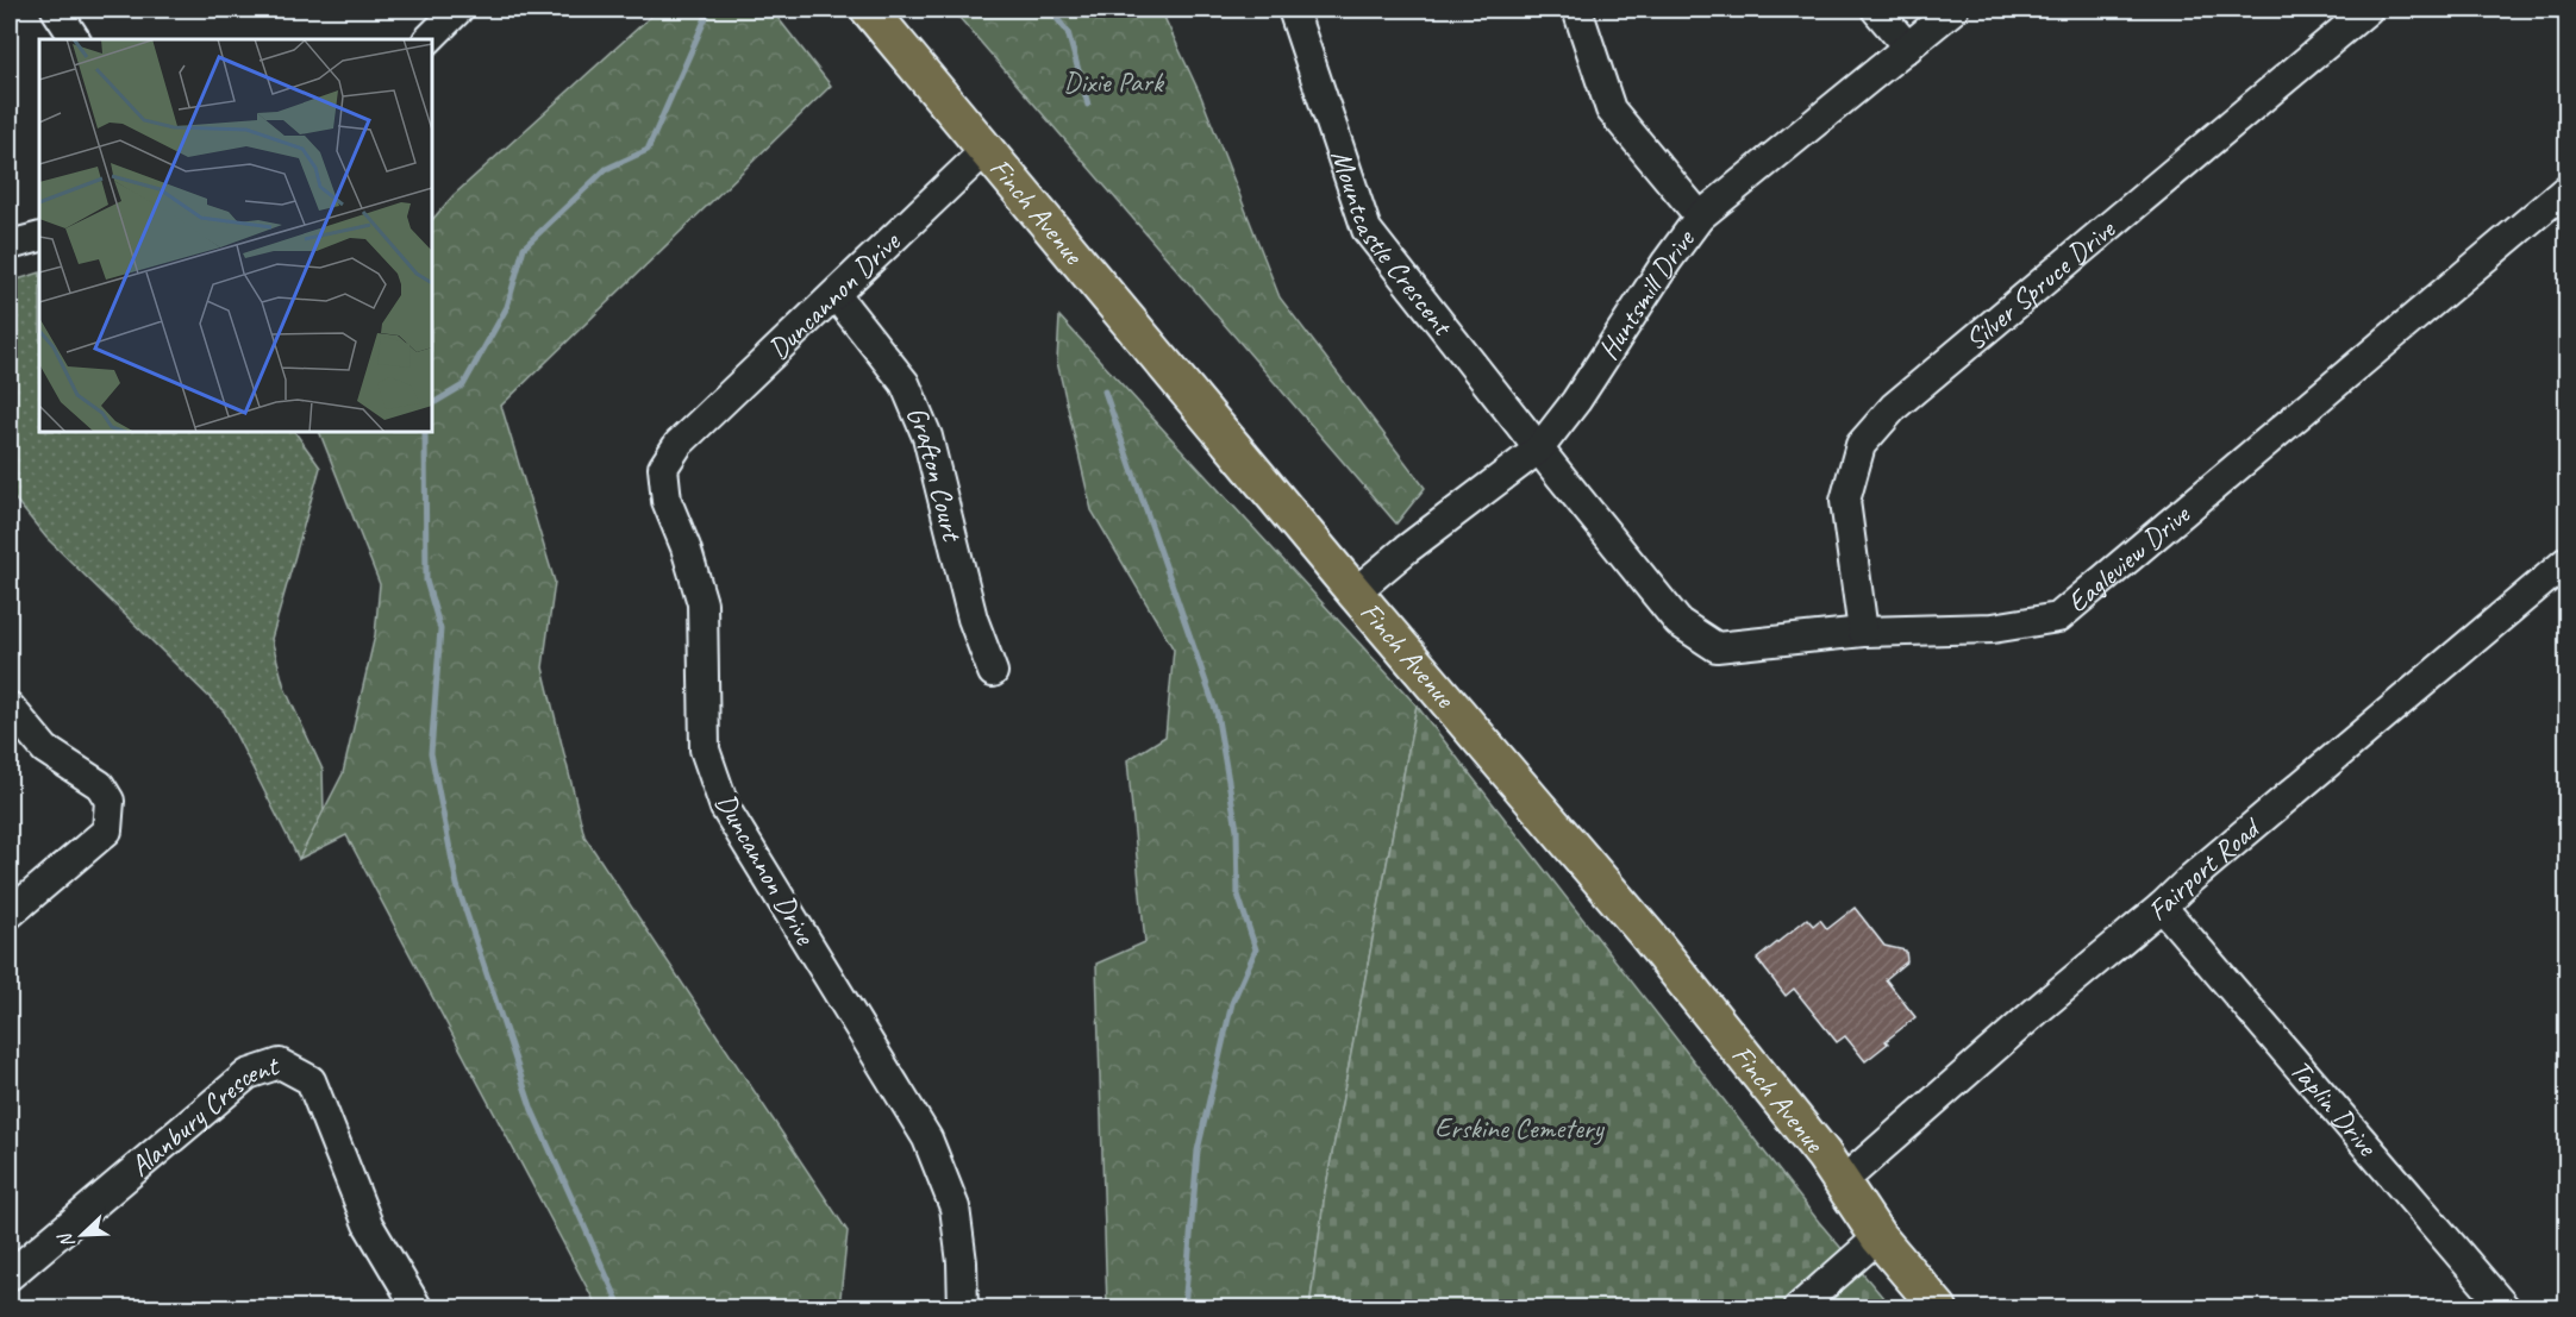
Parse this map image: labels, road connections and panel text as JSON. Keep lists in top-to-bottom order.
{
  "streets": {
    "main road": ["Finch Avenue"],
    "street": [
      "Mountcastle Crescent",
      "Silver Spruce Drive",
      "Huntsmill Drive",
      "Duncannon Drive",
      "Grafton Court",
      "Eagleview Drive",
      "Fairport Road",
      "Taplin Drive",
      "Alanbury Crescent"
    ]
  },
  "crossings": [
    ["Finch Avenue", "Huntsmill Drive"],
    ["Finch Avenue", "Duncannon Drive"],
    ["Finch Avenue", "Fairport Road"],
    ["Mountcastle Crescent", "Huntsmill Drive"],
    ["Mountcastle Crescent", "Eagleview Drive"],
    ["Silver Spruce Drive", "Eagleview Drive"],
    ["Huntsmill Drive", "Eagleview Drive"],
    ["Duncannon Drive", "Grafton Court"],
    ["Fairport Road", "Taplin Drive"]
  ],
  "parks": ["Dixie Park", "Erskine Cemetery"],
  "north": "bottom left"
}
